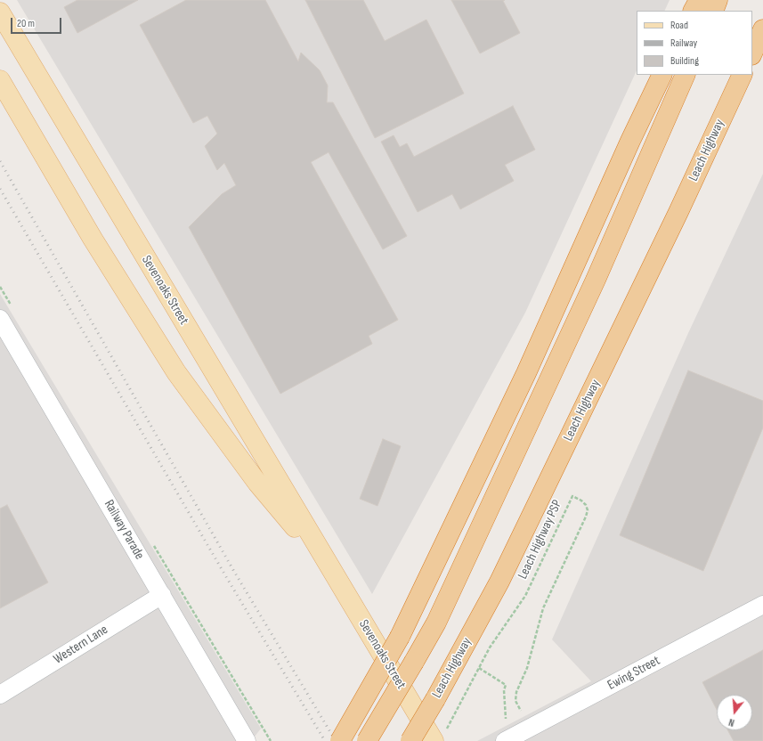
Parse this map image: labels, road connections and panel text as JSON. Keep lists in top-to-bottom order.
{
  "streets": {
    "highway": ["Leach Highway"],
    "main road": ["Sevenoaks Street"],
    "street": ["Railway Parade", "Western Lane", "Ewing Street"],
    "path": ["Leach Highway PSP"]
  },
  "crossings": [
    ["Railway Parade", "Western Lane"]
  ],
  "legend": ["Road", "Railway", "Building"],
  "scale_bar": "20 m",
  "north": "bottom"
}
